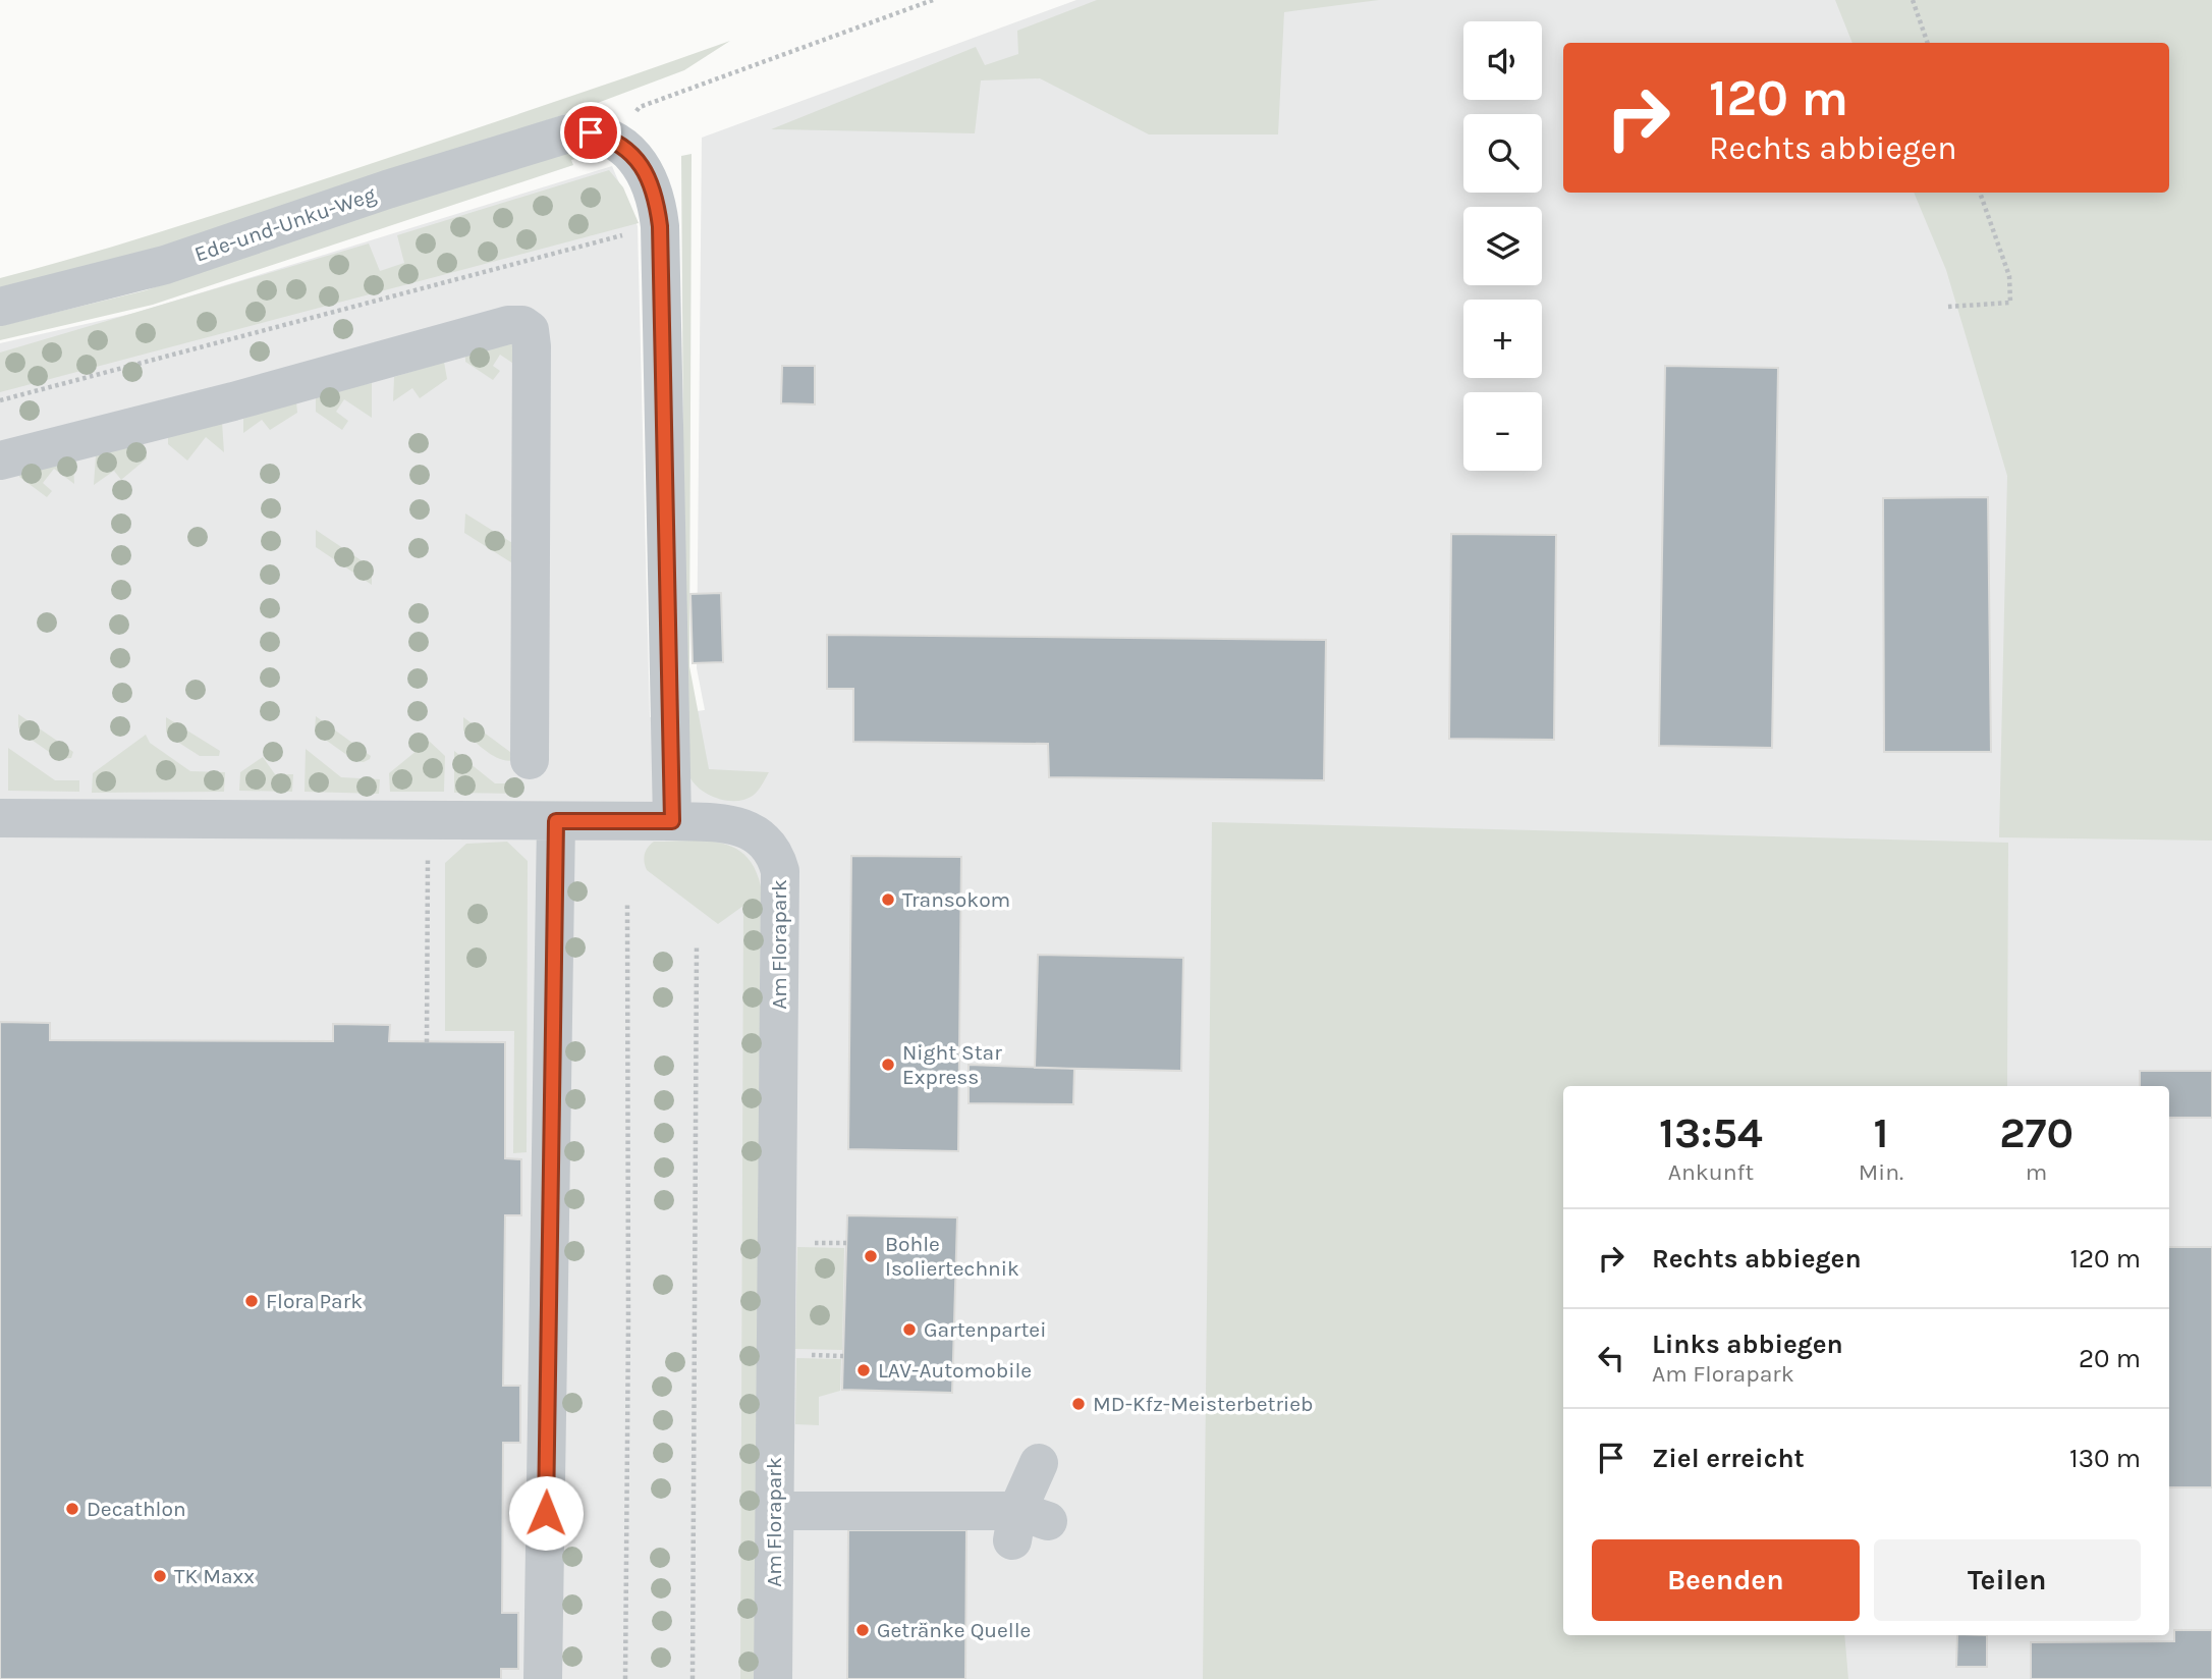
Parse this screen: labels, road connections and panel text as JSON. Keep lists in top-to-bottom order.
{
  "streets": {
    "street": ["Ede-und-Unku-Weg", "Am Florapark"]
  },
  "places": [
    "Transokom",
    "Night Star Express",
    "Bohle Isoliertechnik",
    "Flora Park",
    "Gartenpartei",
    "LAV-Automobile",
    "MD-Kfz-Meisterbetrieb",
    "Decathlon",
    "TK Maxx",
    "Getränke Quelle"
  ],
  "page": {
    "map_buttons": ["+", "−"],
    "turn": ["120 m", "Rechts abbiegen"],
    "eta": [
      "13:54",
      "Ankunft",
      "1",
      "Min.",
      "270",
      "m"
    ],
    "list": [
      {
        "name": "Rechts abbiegen",
        "value": "120 m"
      },
      {
        "name": "Links abbiegen",
        "note": "Am Florapark",
        "value": "20 m"
      },
      {
        "name": "Ziel erreicht",
        "value": "130 m"
      }
    ],
    "buttons": ["Beenden", "Teilen"]
  }
}
